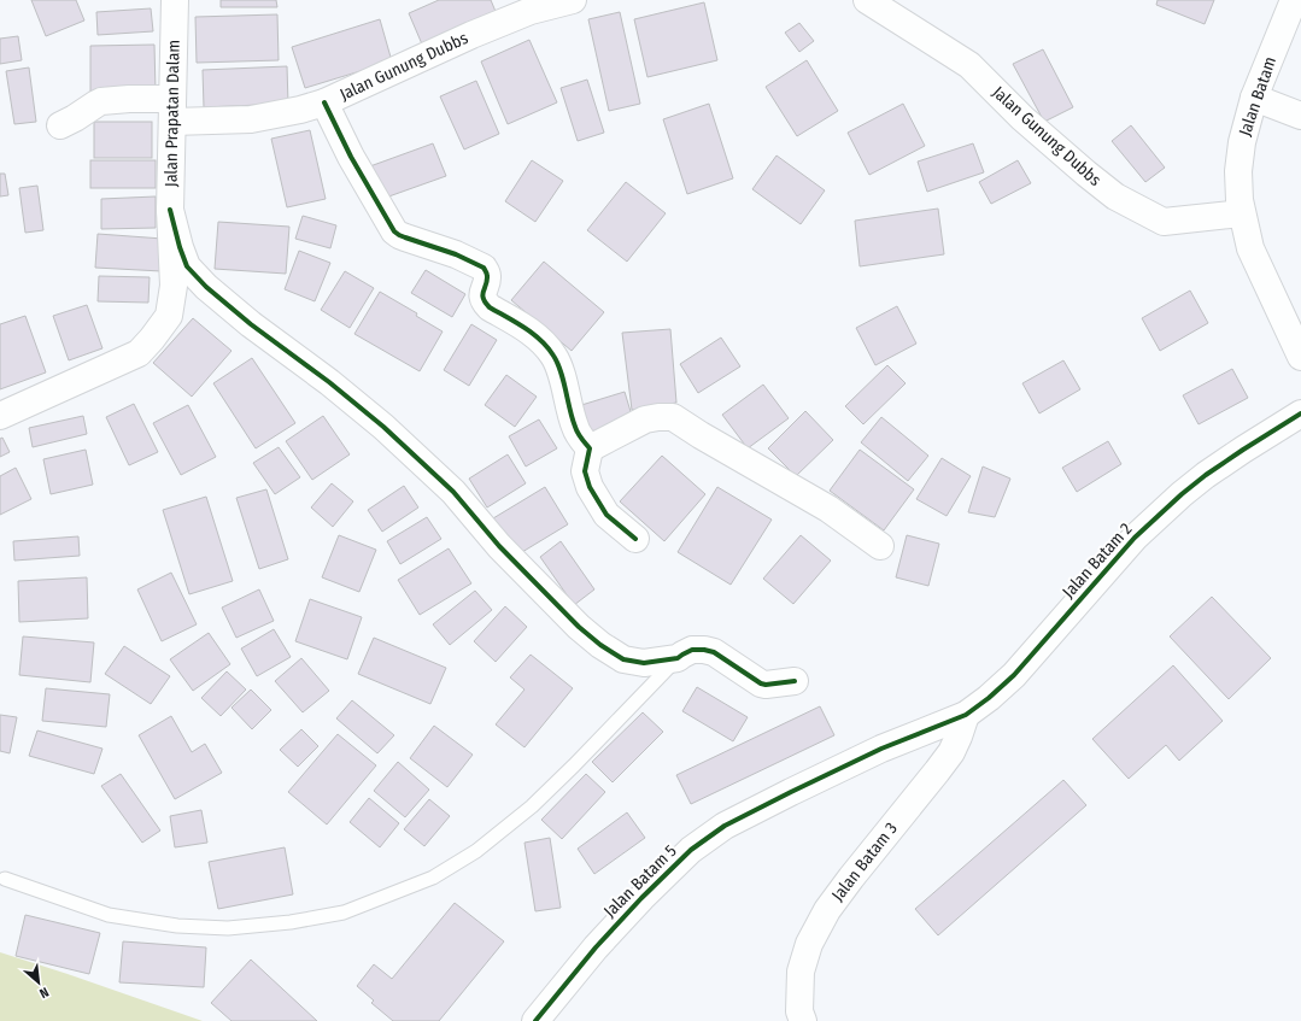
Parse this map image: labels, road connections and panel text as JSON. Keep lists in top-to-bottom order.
{
  "streets": {
    "street": [
      "Jalan Gunung Dubbs",
      "Jalan Batam",
      "Jalan Prapatan Dalam",
      "Jalan Batam 2",
      "Jalan Batam 3",
      "Jalan Batam 5"
    ]
  },
  "crossings": [
    ["Jalan Gunung Dubbs", "Jalan Batam"],
    ["Jalan Gunung Dubbs", "Jalan Prapatan Dalam"],
    ["Jalan Batam 2", "Jalan Batam 3"],
    ["Jalan Batam 2", "Jalan Batam 5"]
  ],
  "north": "bottom right"
}
